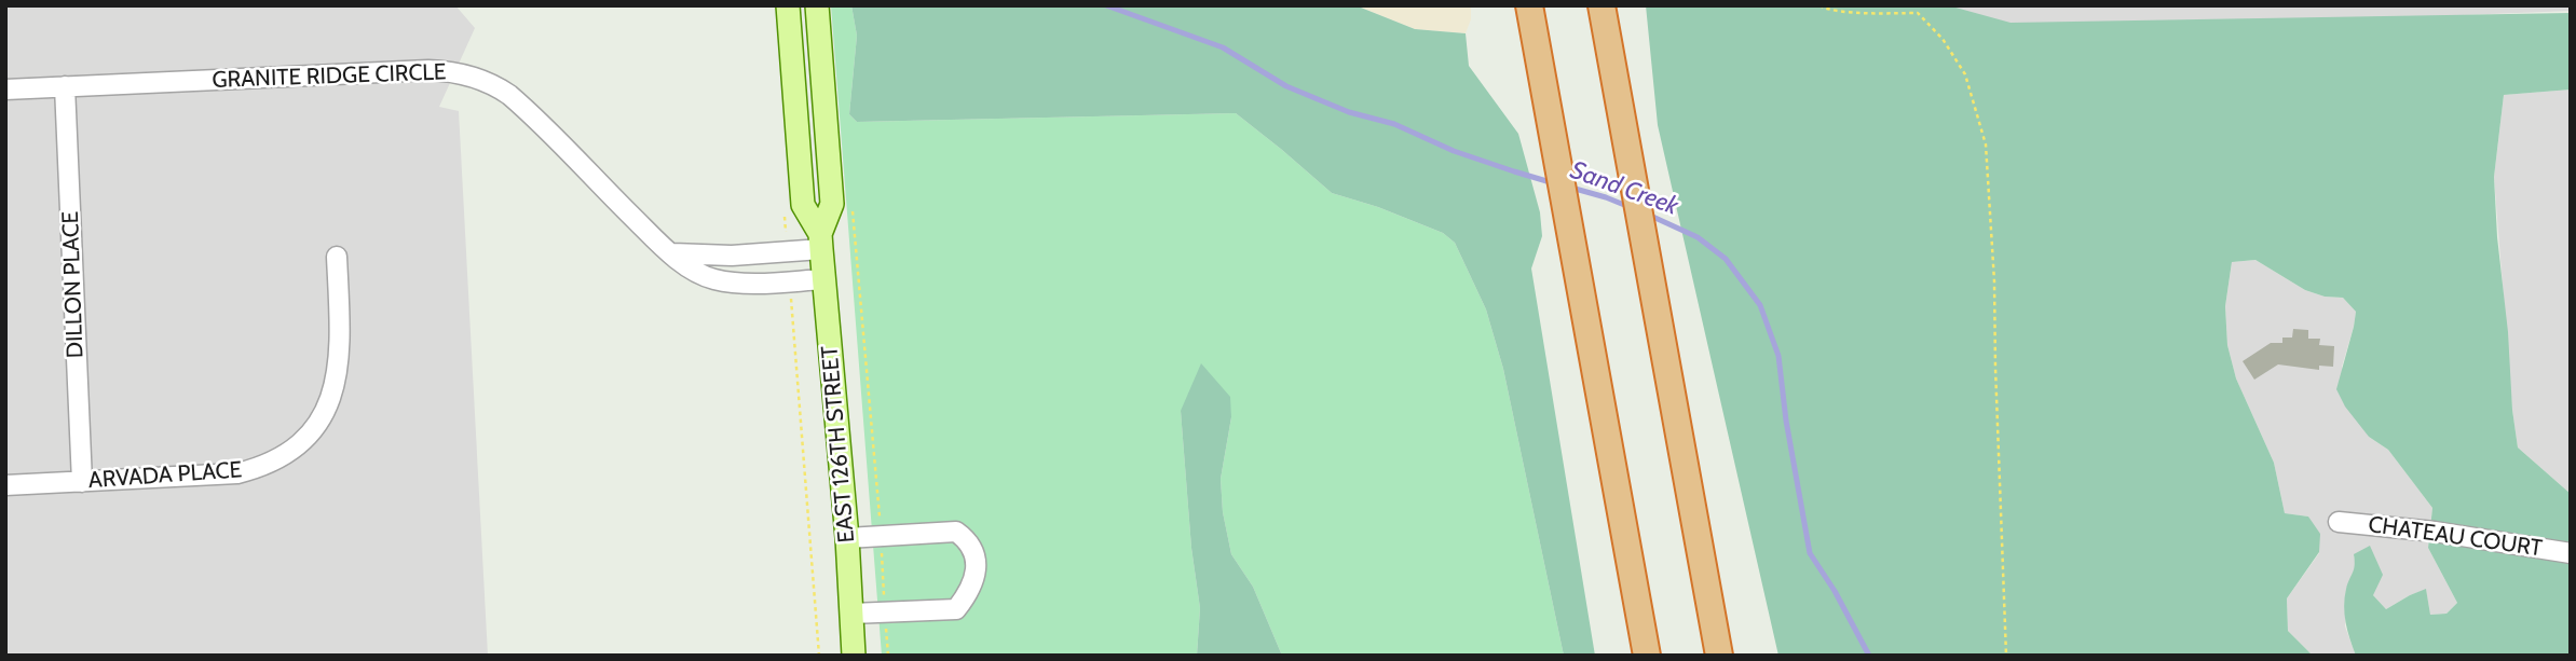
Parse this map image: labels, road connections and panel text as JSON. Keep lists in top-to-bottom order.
{
  "streets": {
    "main road": ["EAST 126TH STREET"],
    "street": [
      "GRANITE RIDGE CIRCLE",
      "DILLON PLACE",
      "ARVADA PLACE",
      "CHATEAU COURT"
    ]
  },
  "crossings": [
    ["GRANITE RIDGE CIRCLE", "DILLON PLACE"],
    ["GRANITE RIDGE CIRCLE", "EAST 126TH STREET"],
    ["DILLON PLACE", "ARVADA PLACE"]
  ],
  "water": ["Sand Creek"]
}
